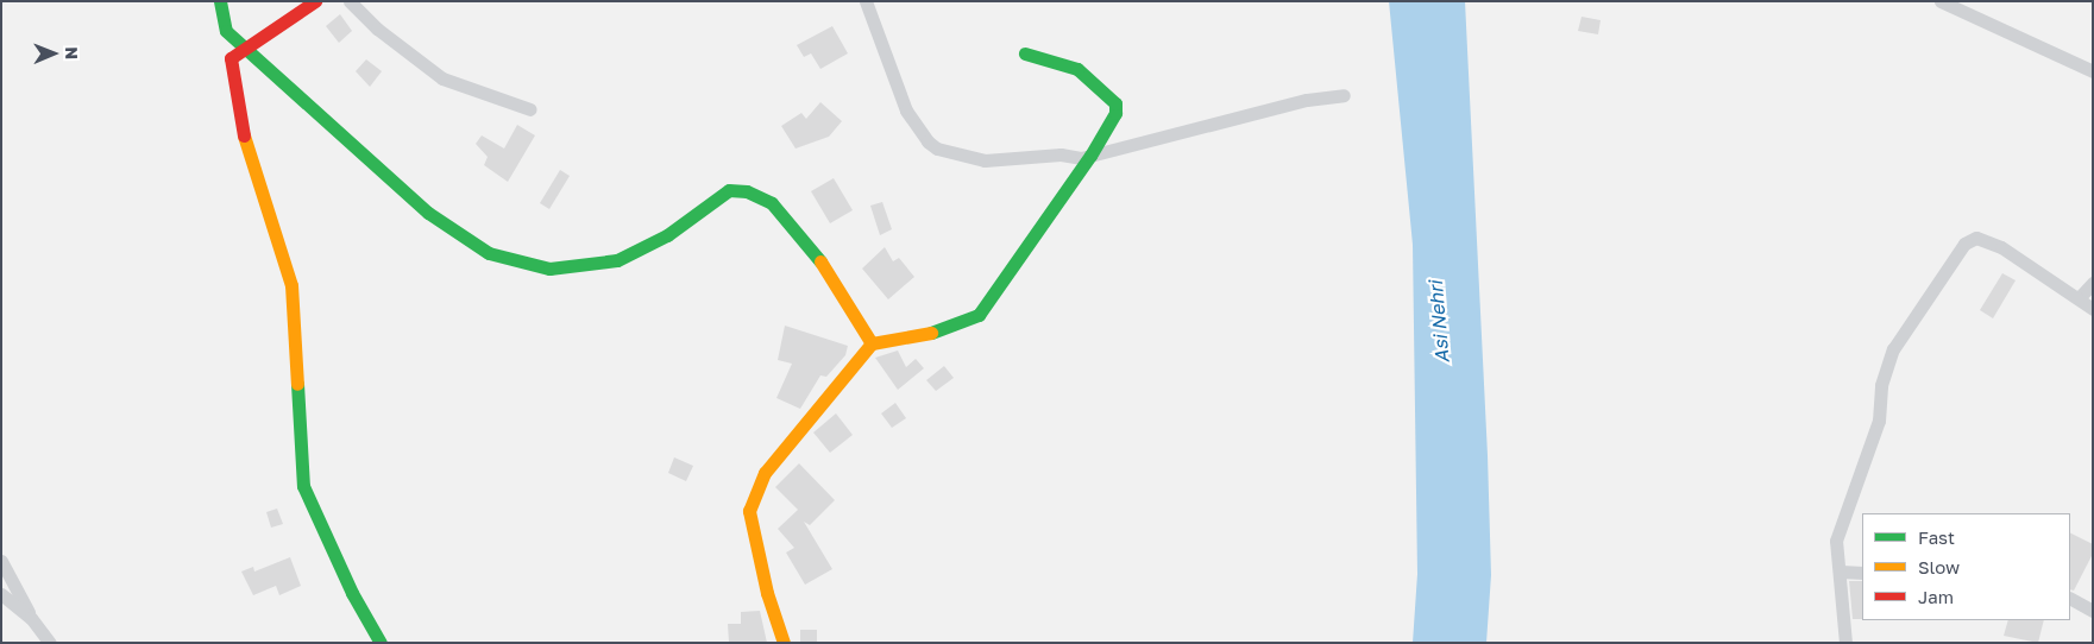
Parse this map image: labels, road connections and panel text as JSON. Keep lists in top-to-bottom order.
{
  "water": ["Asi Nehri"],
  "legend": ["Fast", "Slow", "Jam"],
  "north": "right"
}
